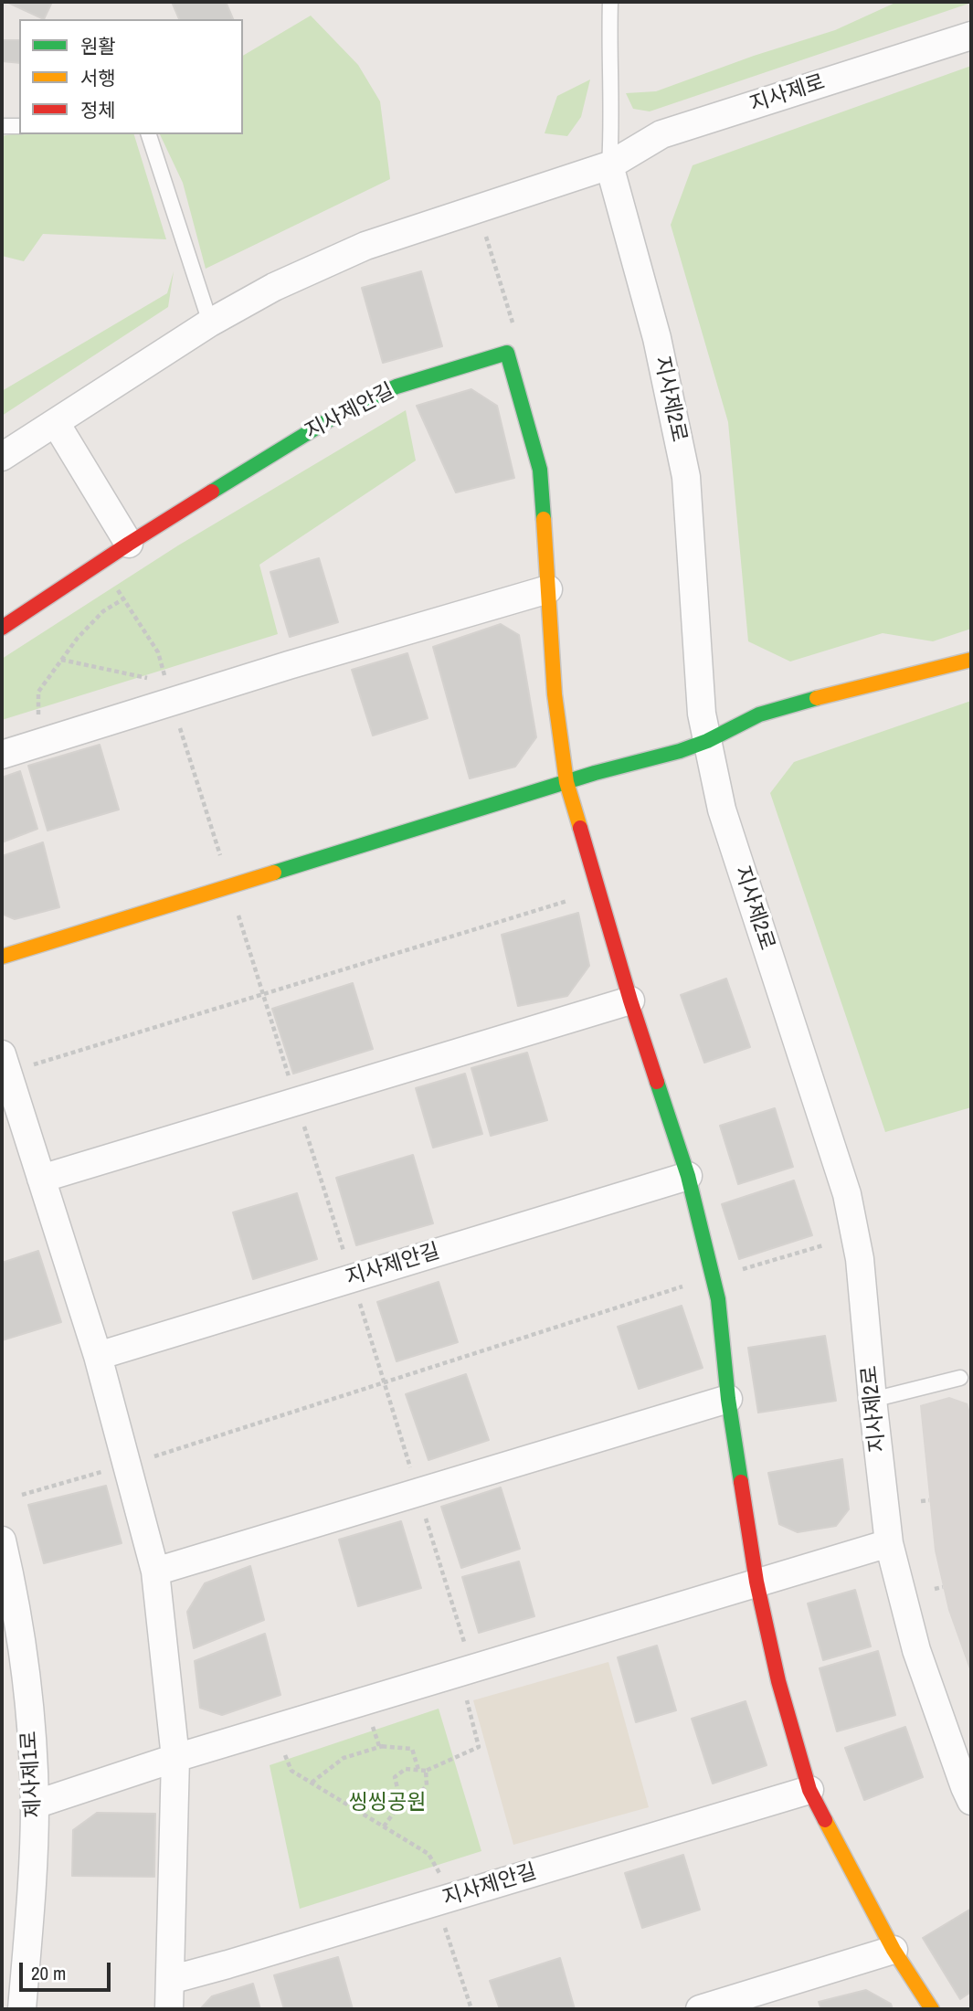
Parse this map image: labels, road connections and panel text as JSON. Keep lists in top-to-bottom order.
{
  "streets": {
    "street": [
      "지사제로",
      "지사제2로",
      "지사제안길",
      "제사제1로"
    ]
  },
  "crossings": [
    ["지사제로", "지사제2로"]
  ],
  "parks": ["씽씽공원"],
  "legend": ["원활", "서행", "정체"],
  "scale_bar": "20 m"
}
